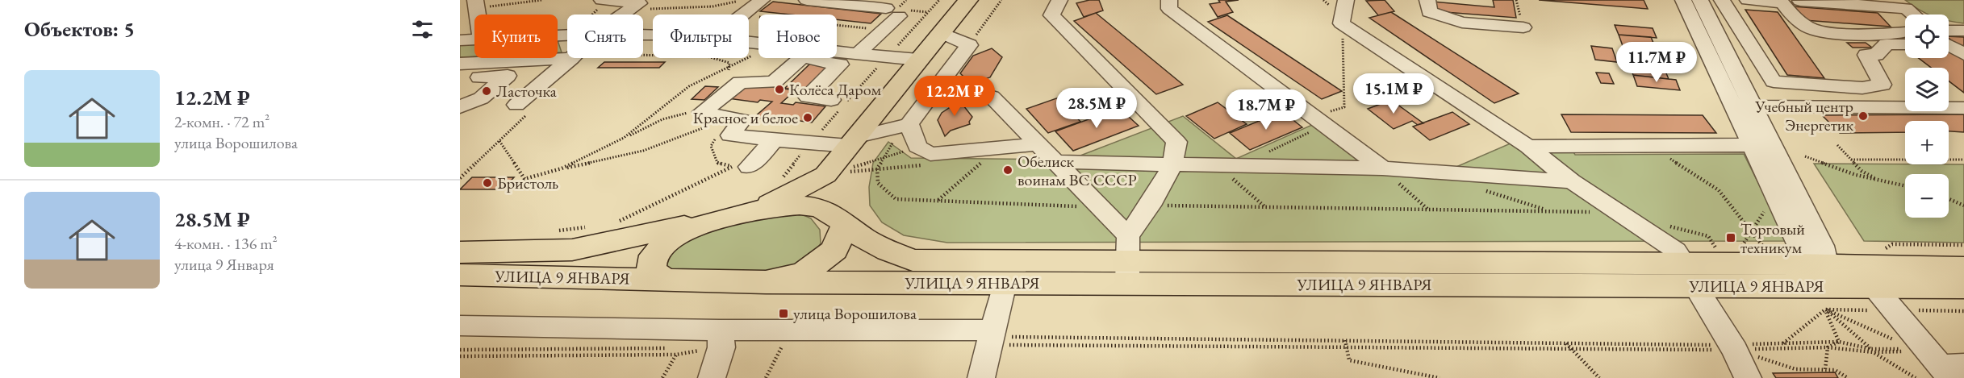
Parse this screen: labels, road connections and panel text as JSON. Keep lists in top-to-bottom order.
{
  "streets": {
    "main road": ["УЛИЦА 9 ЯНВАРЯ"]
  },
  "places": {
    "other": [
      "Колёса Даром",
      "Ласточка",
      "Учебный центр Энергетик",
      "Красное и белое",
      "Обелиск воинам ВС СССР",
      "Бристоль"
    ],
    "transit": ["Торговый техникум", "улица Ворошилова"]
  },
  "page": {
    "heading": "Объектов: 5",
    "map_buttons": ["+", "−"],
    "chip": [
      "Купить",
      "Снять",
      "Фильтры",
      "Новое"
    ],
    "price": [
      "11.7M ₽",
      "15.1M ₽",
      "12.2M ₽",
      "28.5M ₽",
      "18.7M ₽"
    ],
    "list": [
      {
        "name": "12.2M ₽",
        "note": "2-комн. · 72 m² · улица Ворошилова"
      },
      {
        "name": "28.5M ₽",
        "note": "4-комн. · 136 m² · улица 9 Января"
      }
    ]
  }
}
